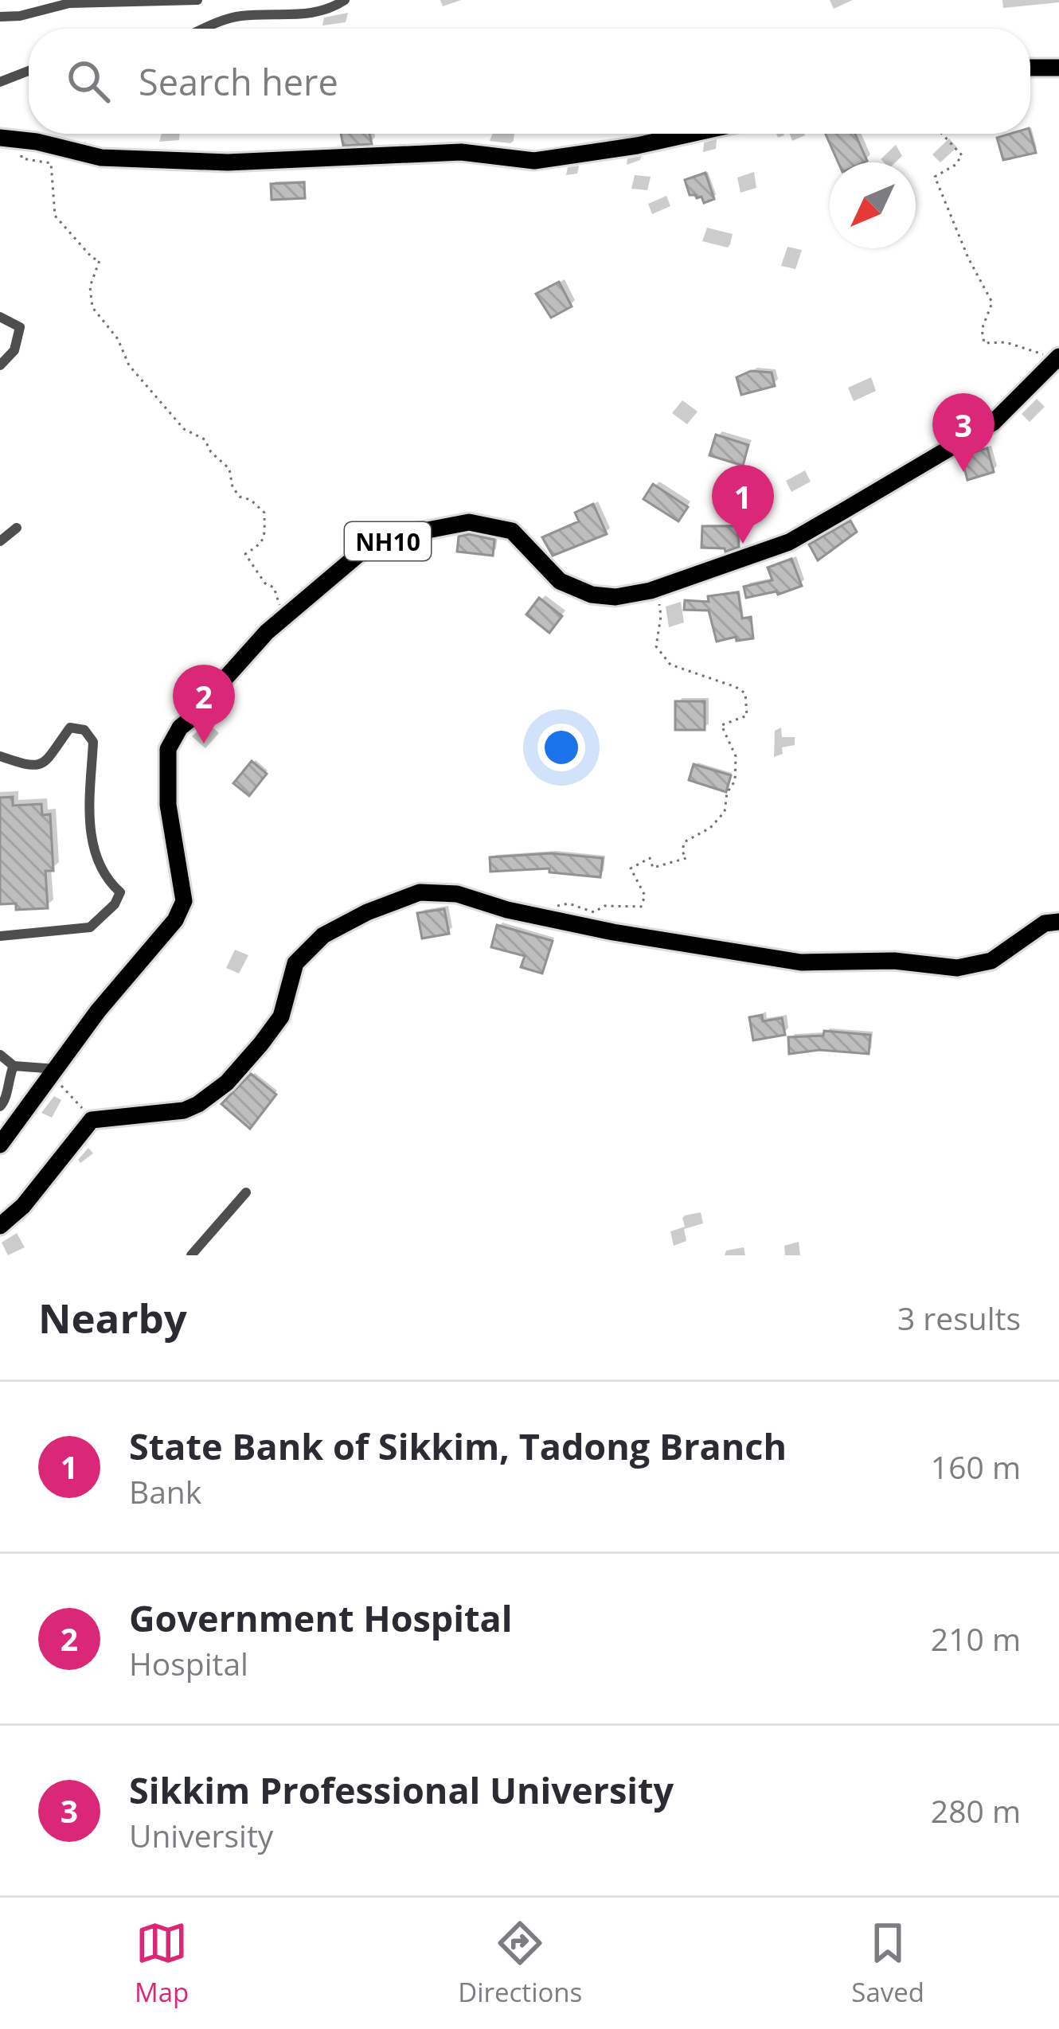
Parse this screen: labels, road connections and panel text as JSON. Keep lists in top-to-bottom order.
{
  "streets": {
    "highway": ["NH10"]
  },
  "north": "bottom left",
  "page": {
    "search": "Search here",
    "pins": ["3", "1", "2"],
    "heading": ["Nearby", "3 results"],
    "list": [
      {
        "mark": "1",
        "name": "State Bank of Sikkim, Tadong Branch",
        "note": "Bank",
        "value": "160 m"
      },
      {
        "mark": "2",
        "name": "Government Hospital",
        "note": "Hospital",
        "value": "210 m"
      },
      {
        "mark": "3",
        "name": "Sikkim Professional University",
        "note": "University",
        "value": "280 m"
      }
    ],
    "nav": ["Map", "Directions", "Saved"]
  }
}
